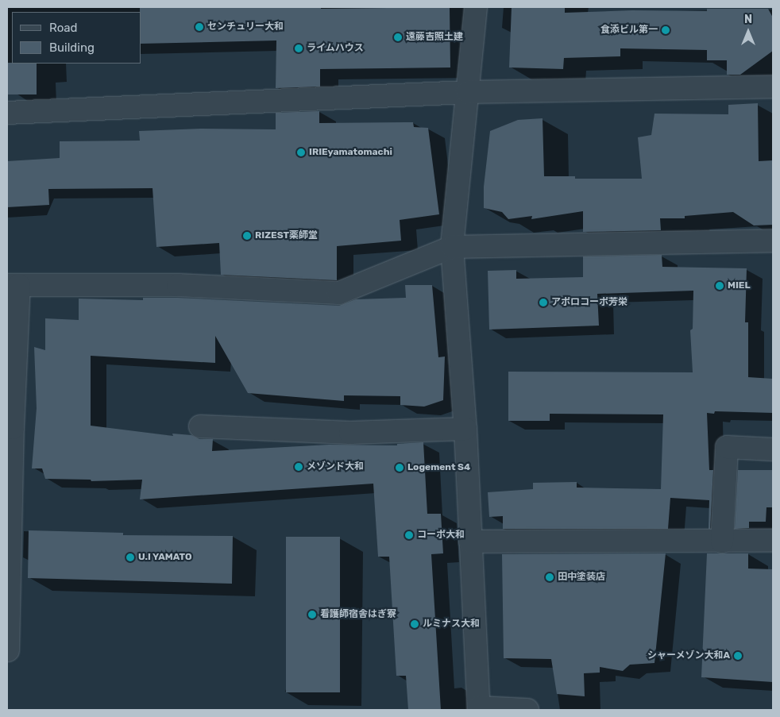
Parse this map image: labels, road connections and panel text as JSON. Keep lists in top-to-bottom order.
{
  "places": [
    "センチュリー大和",
    "食添ビル第一",
    "遠藤吉照土建",
    "ライムハウス",
    "IRIEyamatomachi",
    "RIZEST薬師堂",
    "MIEL",
    "アポロコーポ芳栄",
    "メゾンド大和",
    "Logement S4",
    "コーポ大和",
    "U.I YAMATO",
    "田中塗装店",
    "看護師宿舎はぎ寮",
    "ルミナス大和",
    "シャーメゾン大和A"
  ],
  "legend": ["Road", "Building"],
  "north": "top"
}
